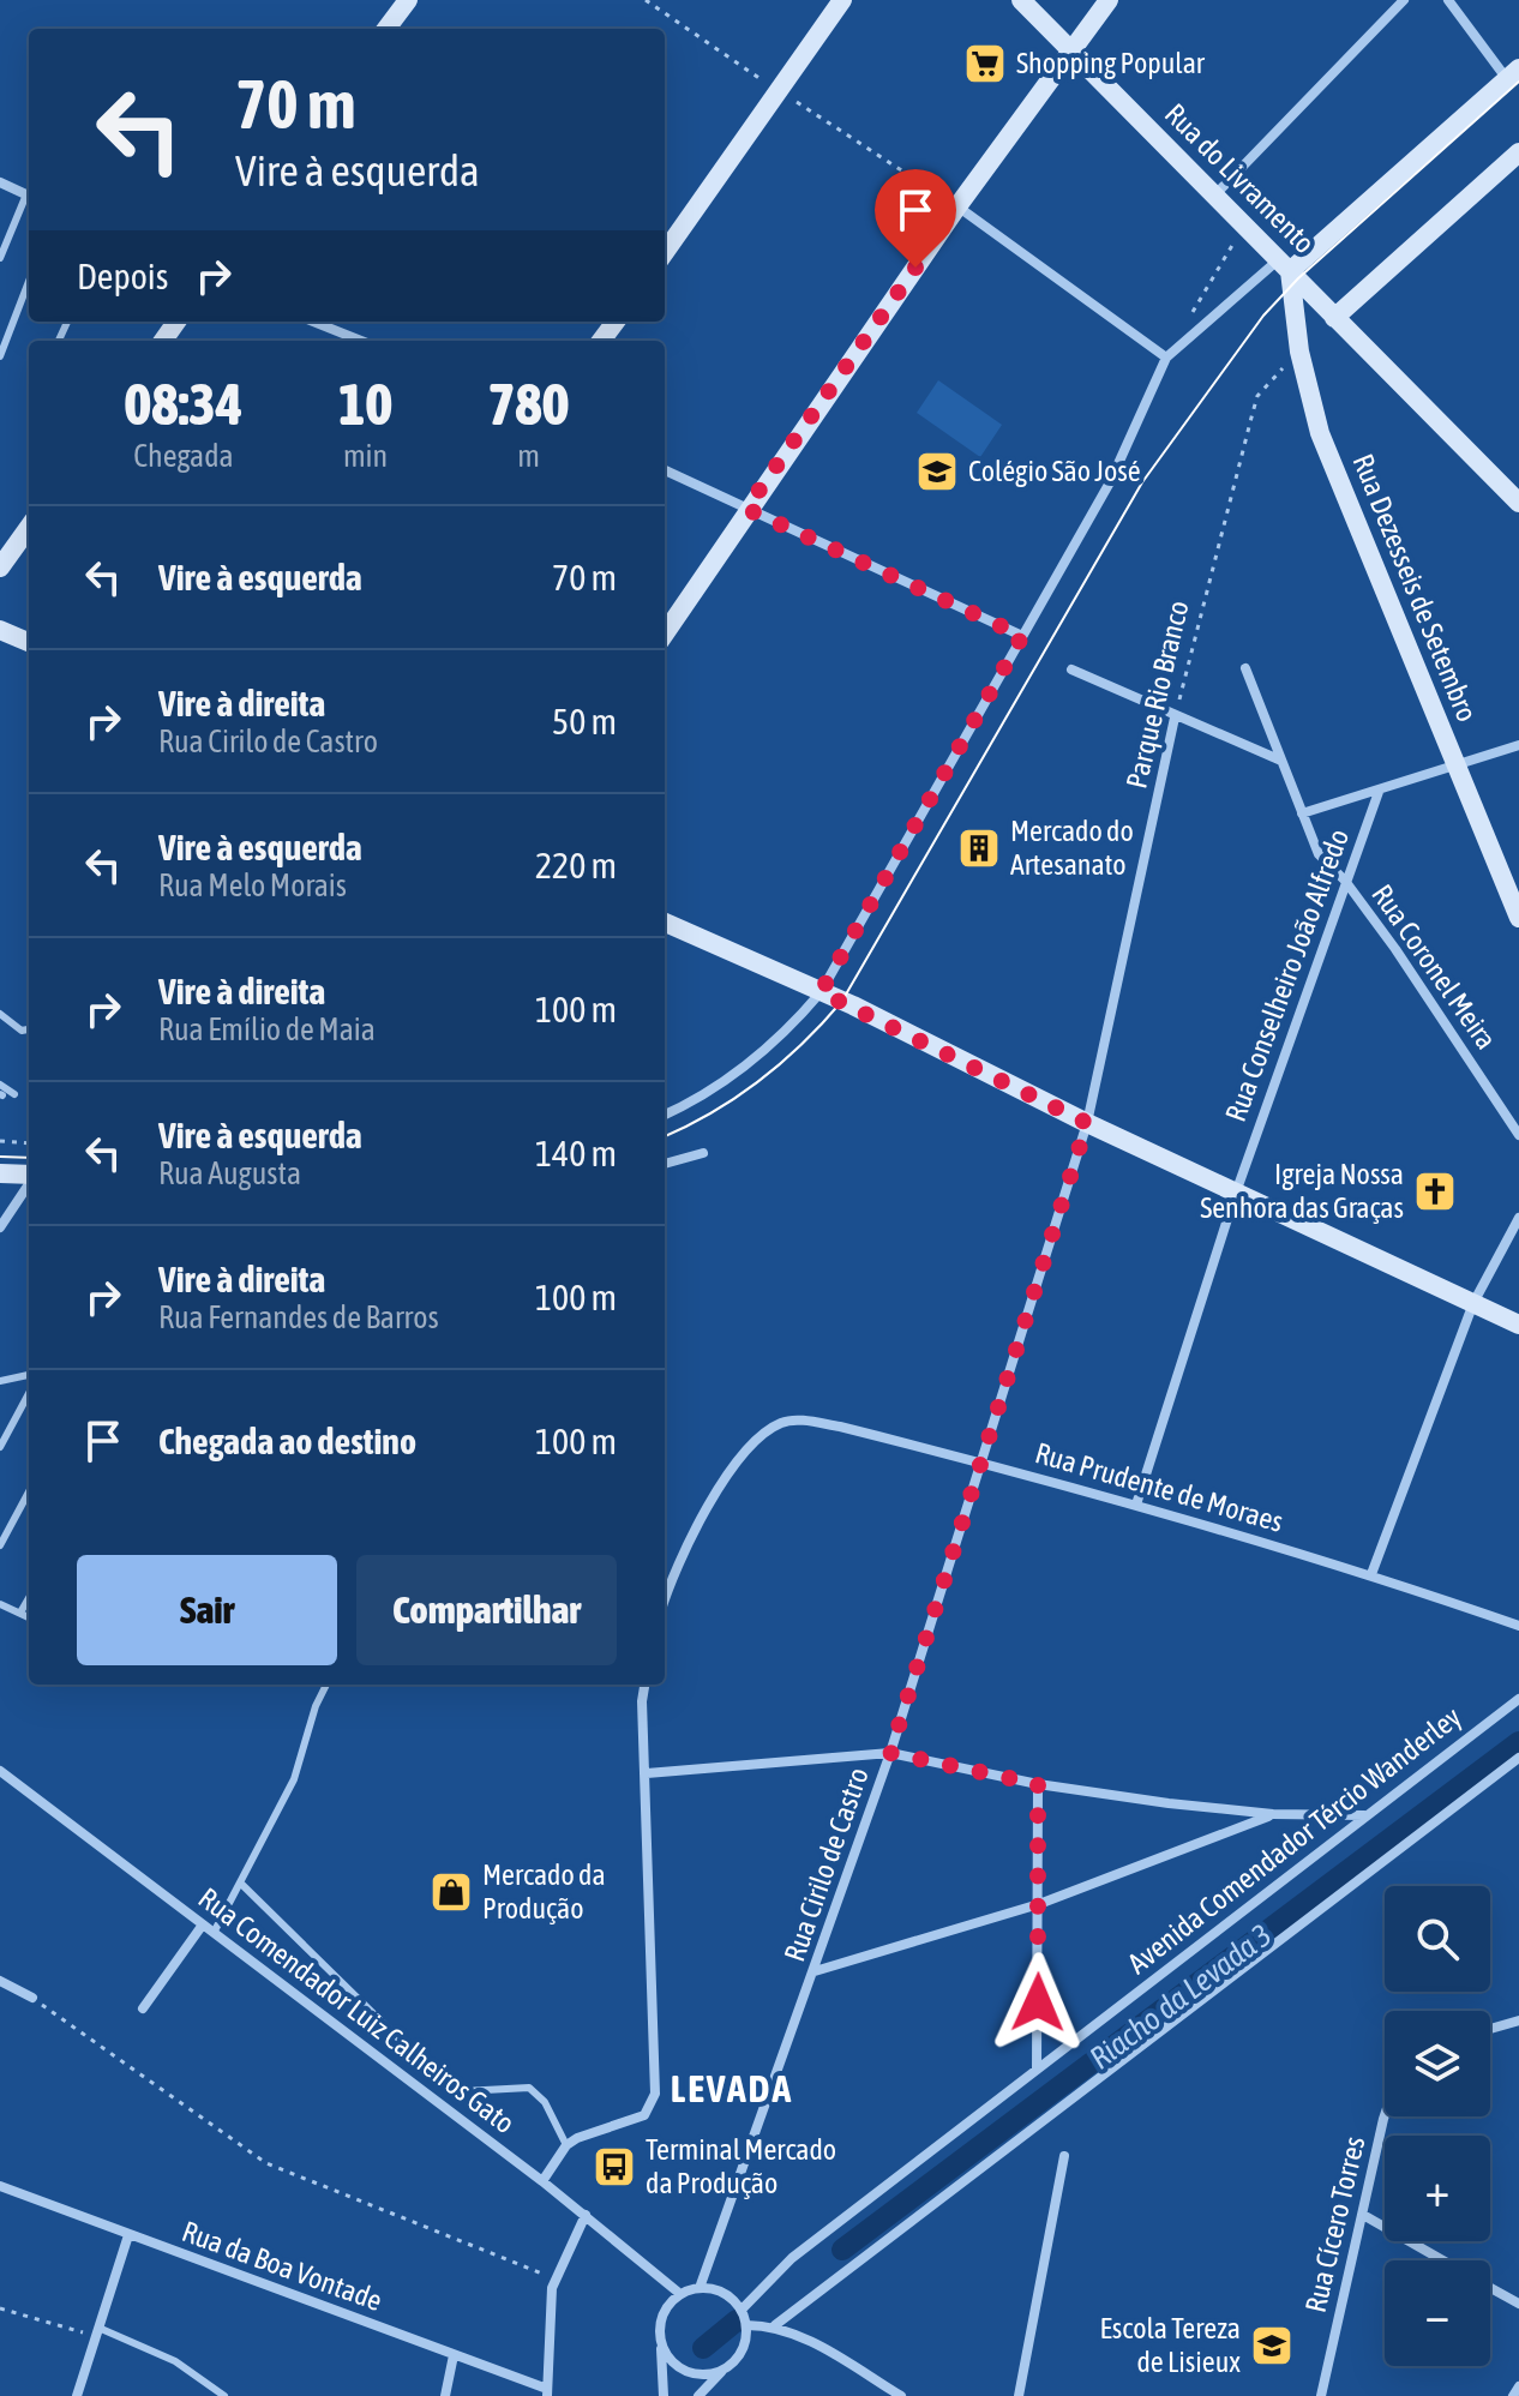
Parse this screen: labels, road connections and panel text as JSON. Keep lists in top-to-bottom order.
{
  "streets": {
    "street": [
      "Rua do Livramento",
      "Rua Dezesseis de Setembro",
      "Parque Rio Branco",
      "Rua Coronel Meira",
      "Rua Conselheiro João Alfredo",
      "Rua Prudente de Moraes",
      "Avenida Comendador Tércio Wanderley",
      "Rua Cirilo de Castro",
      "Rua Comendador Luiz Calheiros Gato",
      "Rua Cícero Torres",
      "Rua da Boa Vontade"
    ]
  },
  "crossings": [
    ["Rua do Livramento", "Rua Dezesseis de Setembro"],
    ["Rua Dezesseis de Setembro", "Parque Rio Branco"],
    ["Parque Rio Branco", "Rua Cirilo de Castro"],
    ["Rua Coronel Meira", "Rua Conselheiro João Alfredo"],
    ["Rua Conselheiro João Alfredo", "Rua Prudente de Moraes"],
    ["Rua Prudente de Moraes", "Rua Cirilo de Castro"],
    ["Avenida Comendador Tércio Wanderley", "Rua Cirilo de Castro"],
    ["Avenida Comendador Tércio Wanderley", "Rua Comendador Luiz Calheiros Gato"],
    ["Rua Cirilo de Castro", "Rua Comendador Luiz Calheiros Gato"]
  ],
  "districts": ["LEVADA"],
  "water": ["Riacho da Levada 3"],
  "places": {
    "supermarket": ["Shopping Popular"],
    "school or university": ["Colégio São José", "Escola Tereza de Lisieux"],
    "building": ["Mercado do Artesanato"],
    "church": ["Igreja Nossa Senhora das Graças"],
    "shop": ["Mercado da Produção"],
    "bus stop": ["Terminal Mercado da Produção"]
  },
  "page": {
    "turn": ["70 m", "Vire à esquerda"],
    "then": "Depois",
    "eta": [
      "08:34",
      "Chegada",
      "10",
      "min",
      "780",
      "m"
    ],
    "list": [
      {
        "name": "Vire à esquerda",
        "value": "70 m"
      },
      {
        "name": "Vire à direita",
        "note": "Rua Cirilo de Castro",
        "value": "50 m"
      },
      {
        "name": "Vire à esquerda",
        "note": "Rua Melo Morais",
        "value": "220 m"
      },
      {
        "name": "Vire à direita",
        "note": "Rua Emílio de Maia",
        "value": "100 m"
      },
      {
        "name": "Vire à esquerda",
        "note": "Rua Augusta",
        "value": "140 m"
      },
      {
        "name": "Vire à direita",
        "note": "Rua Fernandes de Barros",
        "value": "100 m"
      },
      {
        "name": "Chegada ao destino",
        "value": "100 m"
      }
    ],
    "buttons": ["Sair", "Compartilhar"],
    "map_buttons": ["+", "−"]
  }
}
